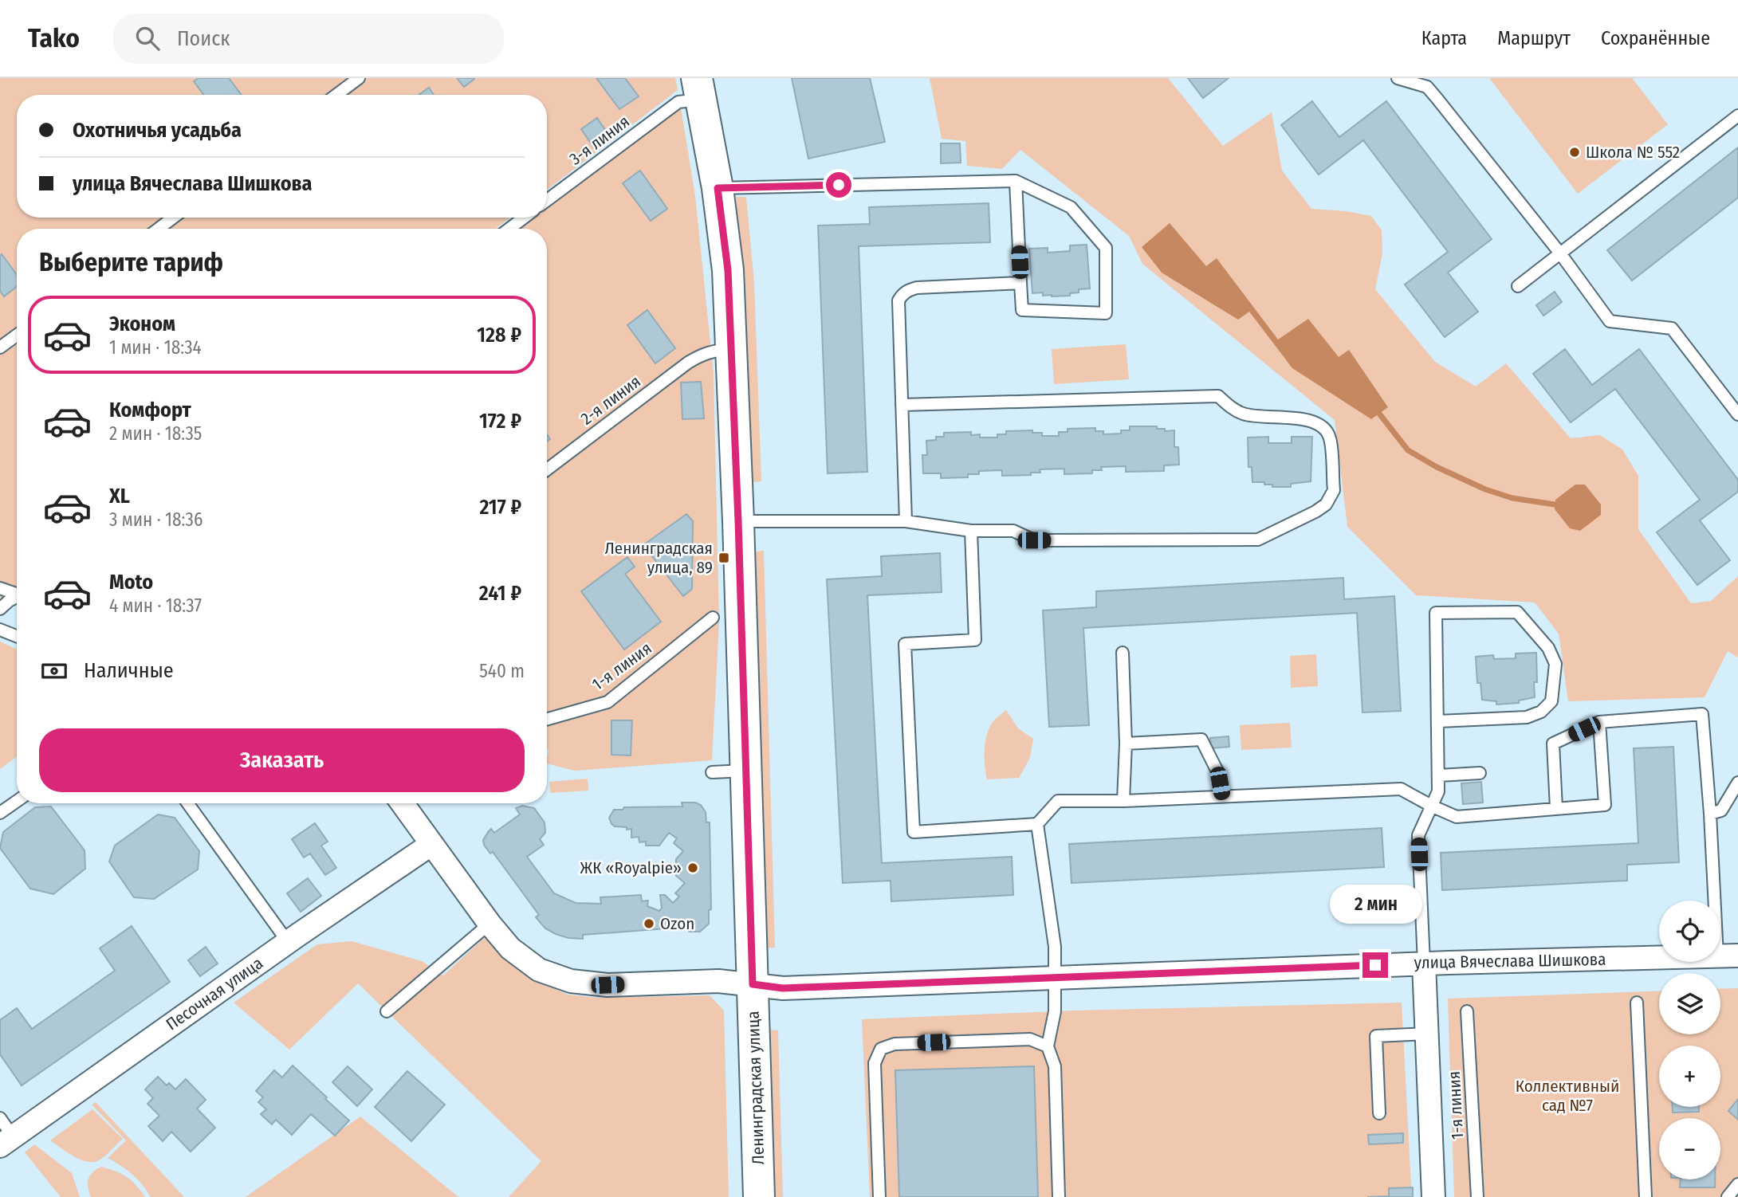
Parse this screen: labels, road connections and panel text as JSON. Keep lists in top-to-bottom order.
{
  "streets": {
    "street": ["улица Вячеслава Шишкова", "Песочная улица", "Ленинградская улица"],
    "lane": ["3-я линия", "2-я линия", "1-я линия"]
  },
  "crossings": [
    ["3-я линия", "Ленинградская улица"],
    ["2-я линия", "Ленинградская улица"],
    ["улица Вячеслава Шишкова", "Песочная улица"],
    ["улица Вячеслава Шишкова", "Ленинградская улица"]
  ],
  "parks": ["Коллективный сад №7"],
  "places": {
    "other": ["Школа № 552", "ЖК «Royalpie»", "Ozon"],
    "transit": ["Ленинградская улица, 89"]
  },
  "page": {
    "header": "Tako",
    "search": "Поиск",
    "nav": ["Карта", "Маршрут", "Сохранённые"],
    "banner": ["Охотничья усадьба", "улица Вячеслава Шишкова"],
    "heading": "Выберите тариф",
    "list": [
      {
        "name": "Эконом",
        "note": "1 мин · 18:34",
        "value": "128 ₽"
      },
      {
        "name": "Комфорт",
        "note": "2 мин · 18:35",
        "value": "172 ₽"
      },
      {
        "name": "XL",
        "note": "3 мин · 18:36",
        "value": "217 ₽"
      },
      {
        "name": "Moto",
        "note": "4 мин · 18:37",
        "value": "241 ₽"
      }
    ],
    "pay": ["Наличные", "540 m"],
    "buttons": "Заказать",
    "bubble": "2 мин",
    "map_buttons": ["+", "−"]
  }
}
